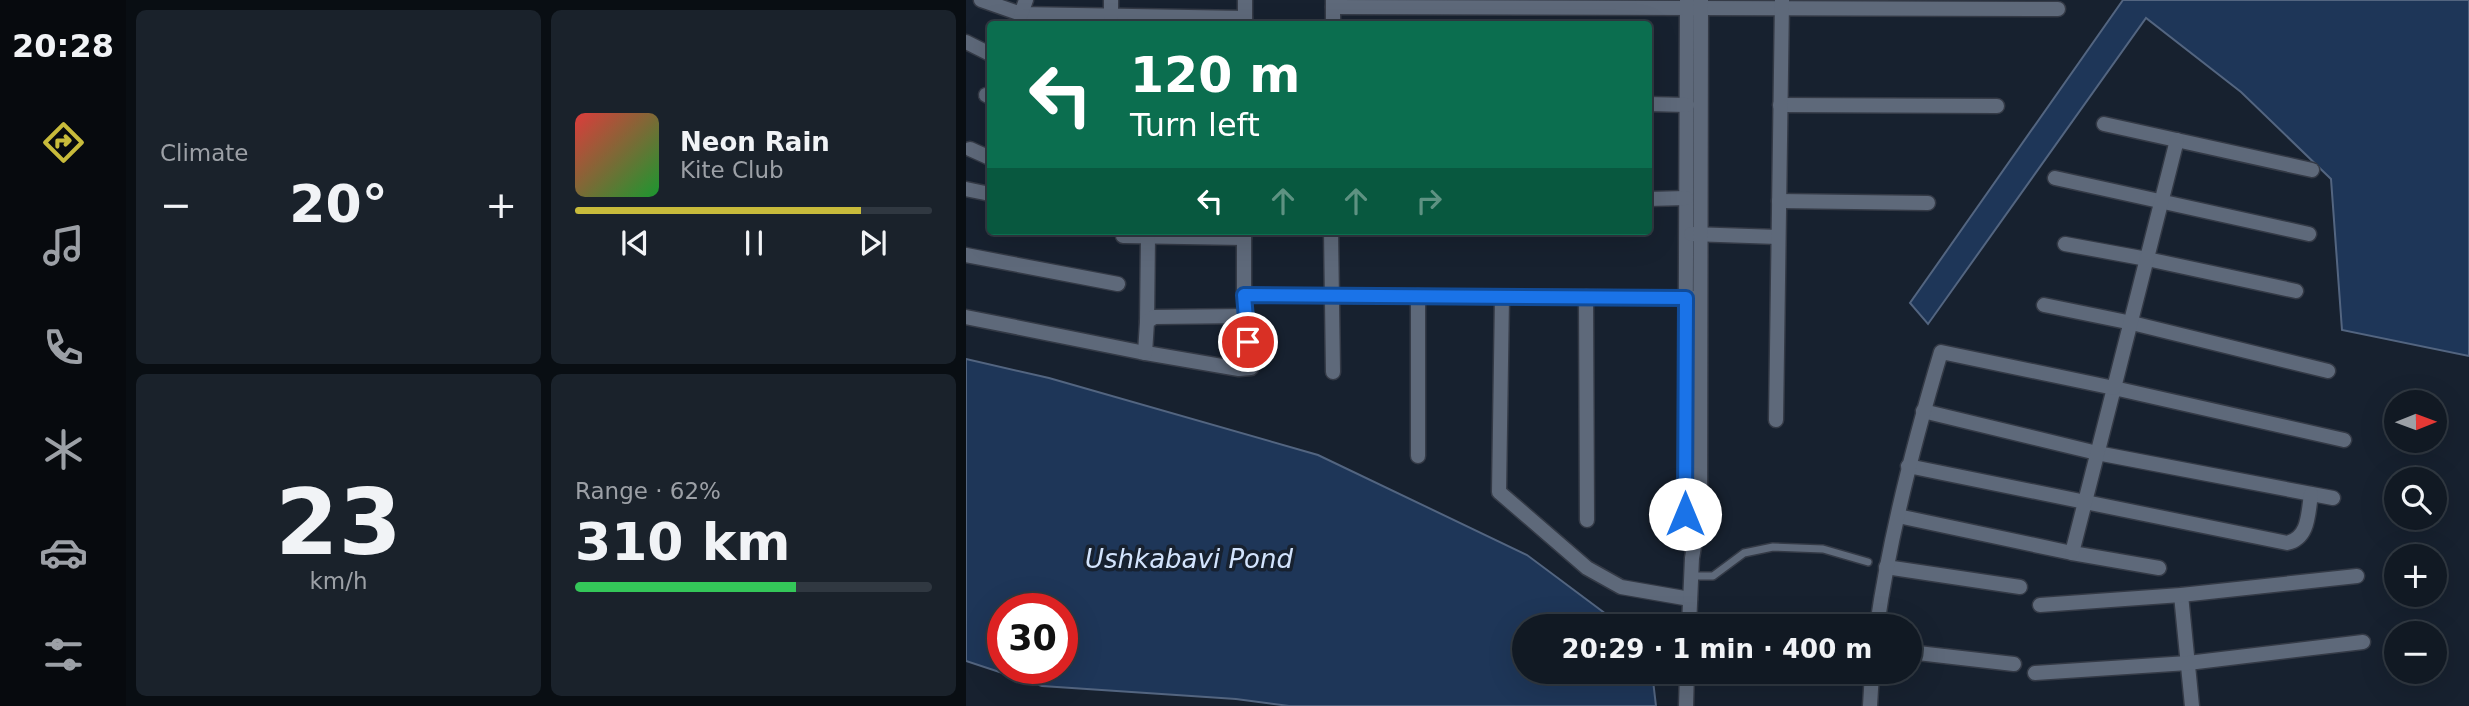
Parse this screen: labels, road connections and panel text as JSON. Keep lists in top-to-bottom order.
{
  "water": ["Ushkabavi Pond"],
  "north": "right",
  "page": {
    "tabs": "20:28",
    "tile": [
      "Climate",
      ["23", "km/h"],
      ["Range · 62%", "310 km"]
    ],
    "turn": ["120 m", "Turn left"],
    "song": ["Neon Rain", "Kite Club"],
    "heat": ["−", "20°", "+"],
    "map_buttons": ["+", "−"],
    "limit": "30",
    "trip": "20:29 · 1 min · 400 m"
  }
}
